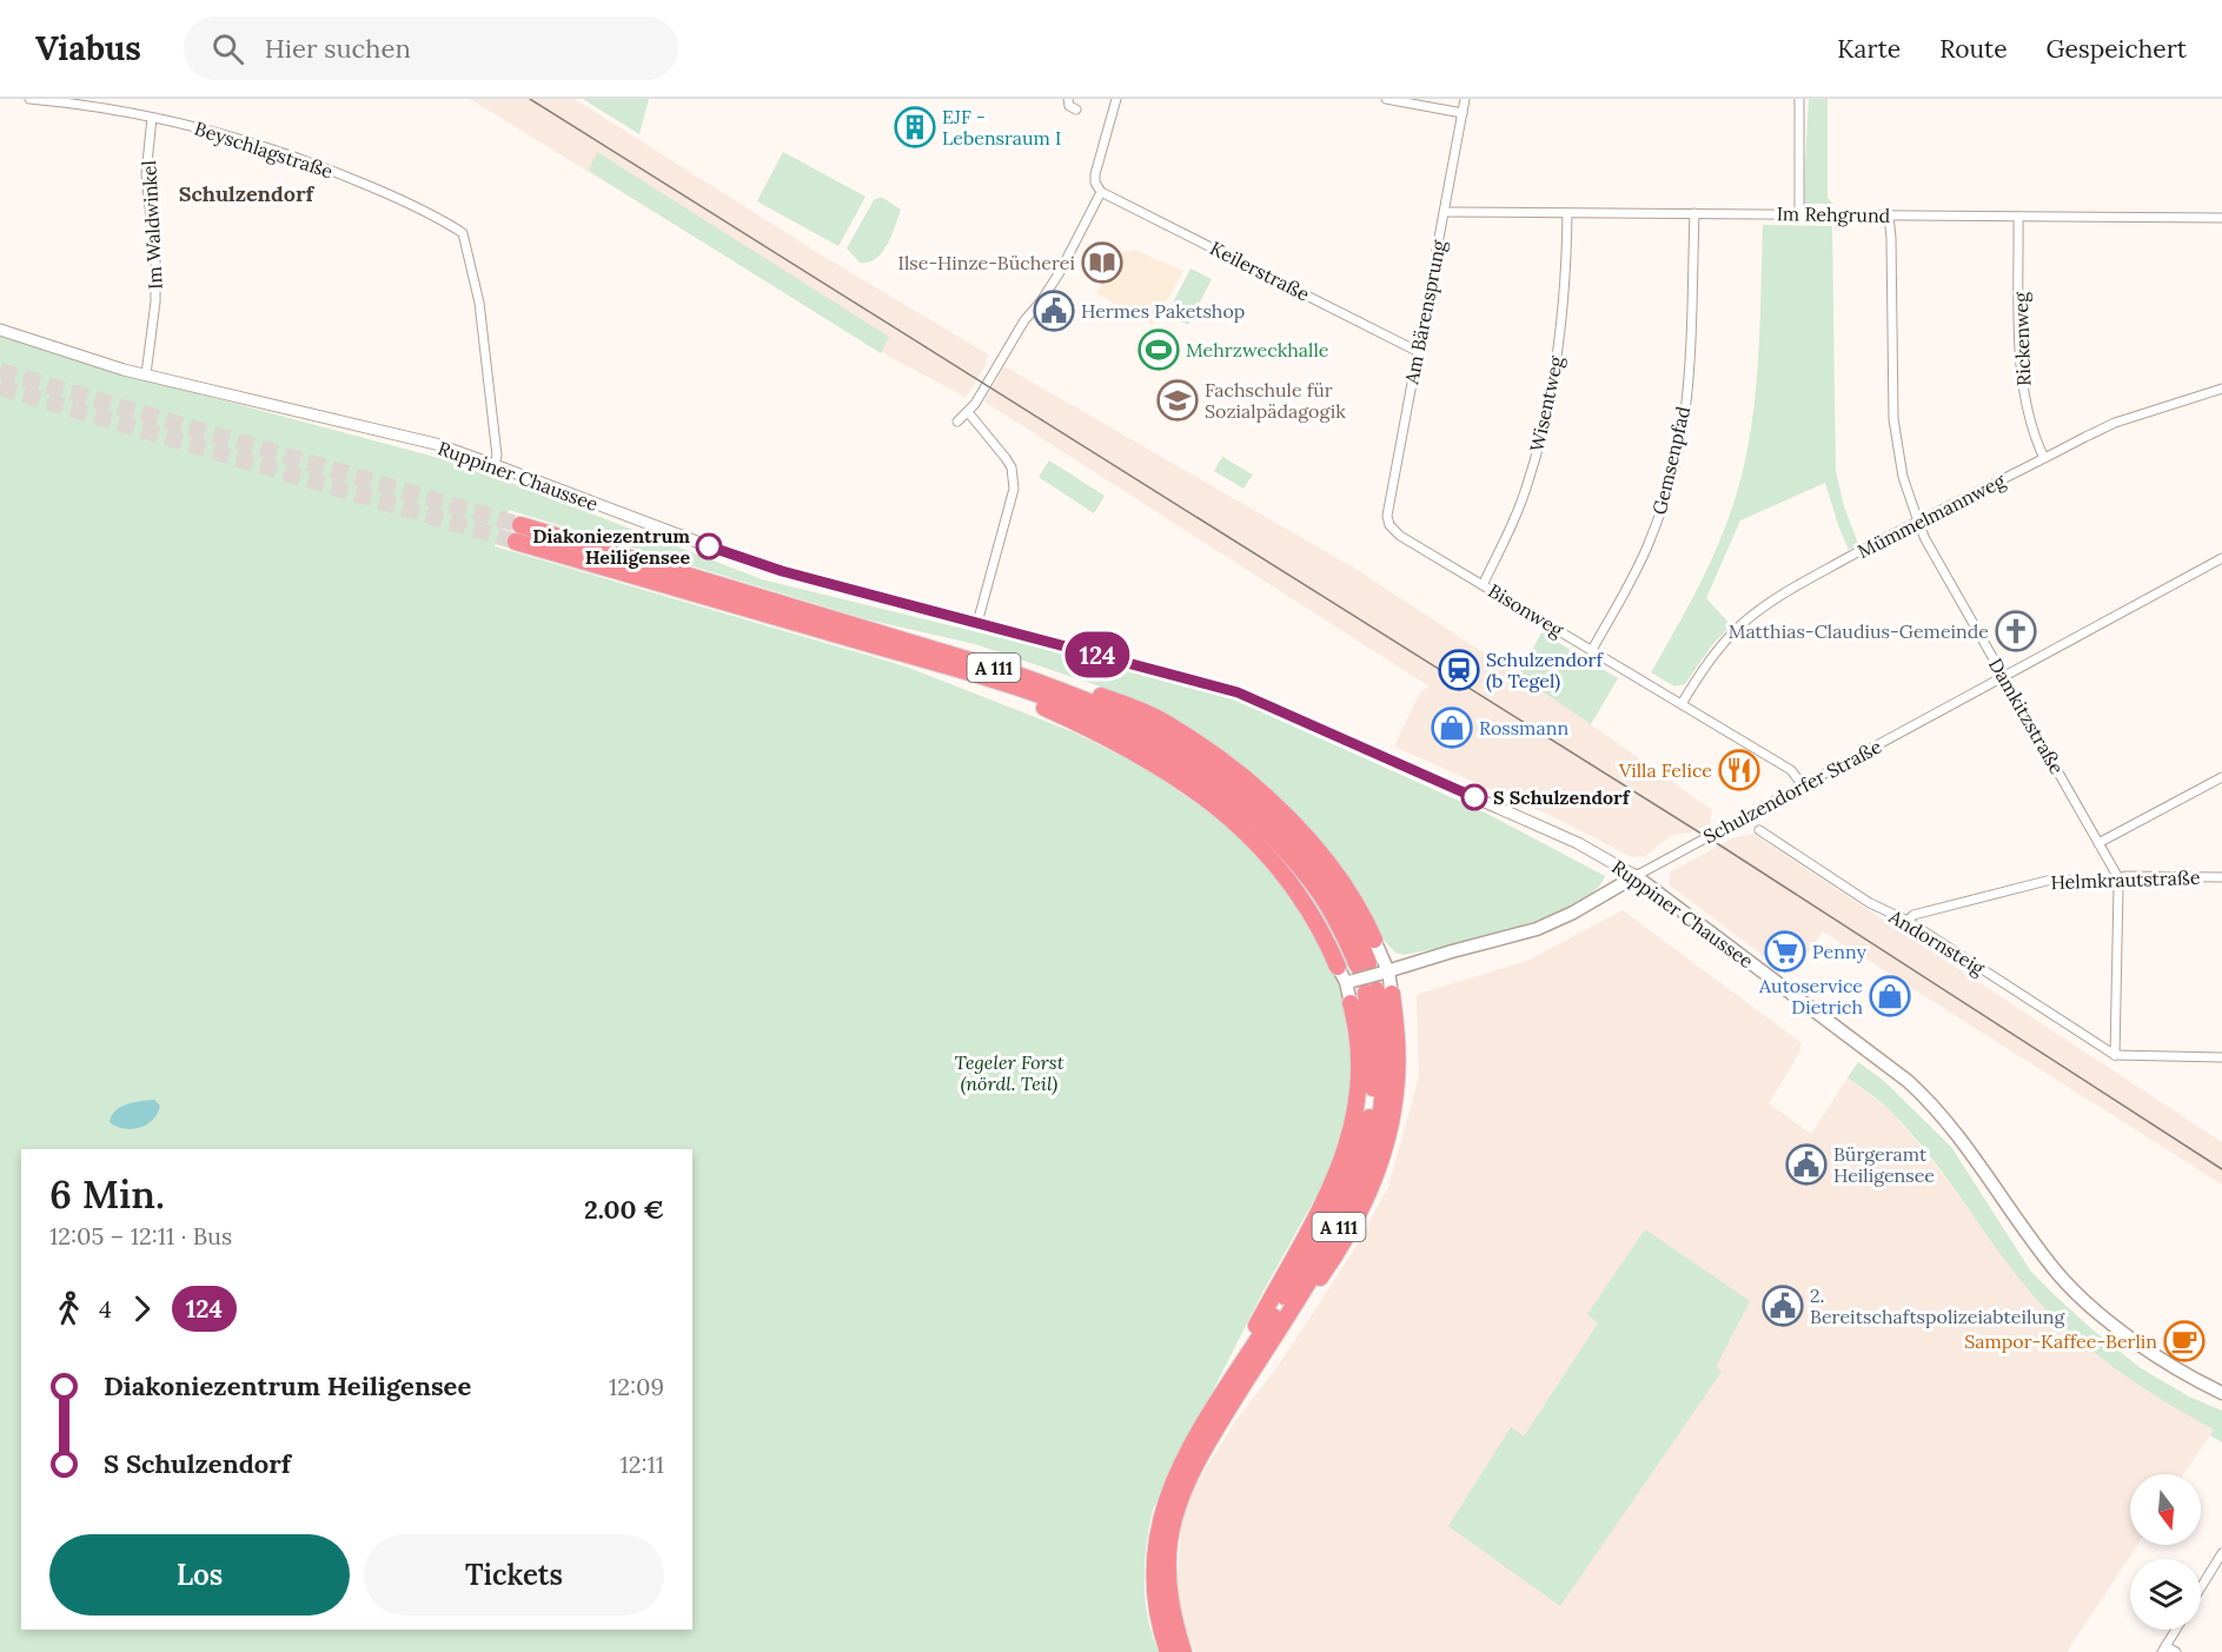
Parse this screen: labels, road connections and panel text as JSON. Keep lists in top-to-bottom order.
{
  "streets": {
    "highway": ["A 111"],
    "main road": ["Ruppiner Chaussee", "Schulzendorfer Straße"],
    "street": [
      "Beyschlagstraße",
      "Im Rehgrund",
      "Im Waldwinkel",
      "Keilerstraße",
      "Am Bärensprung",
      "Rickenweg",
      "Wisentweg",
      "Gemsenpfad",
      "Mümmelmannweg",
      "Bisonweg",
      "Damkitzstraße",
      "Helmkrautstraße",
      "Andornsteig"
    ]
  },
  "crossings": [
    ["Beyschlagstraße", "Im Waldwinkel"],
    ["Beyschlagstraße", "Ruppiner Chaussee"],
    ["Im Rehgrund", "Am Bärensprung"],
    ["Im Rehgrund", "Rickenweg"],
    ["Im Rehgrund", "Wisentweg"],
    ["Im Rehgrund", "Gemsenpfad"],
    ["Im Rehgrund", "Damkitzstraße"],
    ["Im Waldwinkel", "Ruppiner Chaussee"],
    ["Keilerstraße", "Am Bärensprung"],
    ["Am Bärensprung", "Bisonweg"],
    ["Rickenweg", "Mümmelmannweg"],
    ["Wisentweg", "Bisonweg"],
    ["Gemsenpfad", "Bisonweg"],
    ["Ruppiner Chaussee", "Schulzendorfer Straße"],
    ["Mümmelmannweg", "Bisonweg"],
    ["Mümmelmannweg", "Damkitzstraße"],
    ["Bisonweg", "Schulzendorfer Straße"],
    ["A 111", "Schulzendorfer Straße"],
    ["Damkitzstraße", "Schulzendorfer Straße"],
    ["Damkitzstraße", "Helmkrautstraße"],
    ["Damkitzstraße", "Andornsteig"],
    ["Helmkrautstraße", "Andornsteig"]
  ],
  "districts": ["Schulzendorf"],
  "parks": ["Tegeler Forst (nördl. Teil)"],
  "places": {
    "building": ["EJF - Lebensraum I"],
    "library": ["Ilse-Hinze-Bücherei"],
    "public building": ["Hermes Paketshop", "Bürgeramt Heiligensee", "2. Bereitschaftspolizeiabteilung"],
    "sports": ["Mehrzweckhalle"],
    "school or university": ["Fachschule für Sozialpädagogik"],
    "other": ["Diakoniezentrum Heiligensee", "S Schulzendorf"],
    "church": ["Matthias-Claudius-Gemeinde"],
    "station": ["Schulzendorf (b Tegel)"],
    "shop": ["Rossmann", "Autoservice Dietrich"],
    "restaurant": ["Villa Felice"],
    "supermarket": ["Penny"],
    "cafe": ["Sampor-Kaffee-Berlin"]
  },
  "lines": ["bus line 124"],
  "north": "bottom",
  "page": {
    "header": "Viabus",
    "search": "Hier suchen",
    "nav": ["Karte", "Route", "Gespeichert"],
    "on_map": "124",
    "heading": ["6 Min.", "12:05 – 12:11 · Bus", "2.00 €"],
    "legs": ["4", "124"],
    "list": [
      {
        "name": "Diakoniezentrum Heiligensee",
        "value": "12:09"
      },
      {
        "name": "S Schulzendorf",
        "value": "12:11"
      }
    ],
    "buttons": ["Los", "Tickets"]
  }
}
